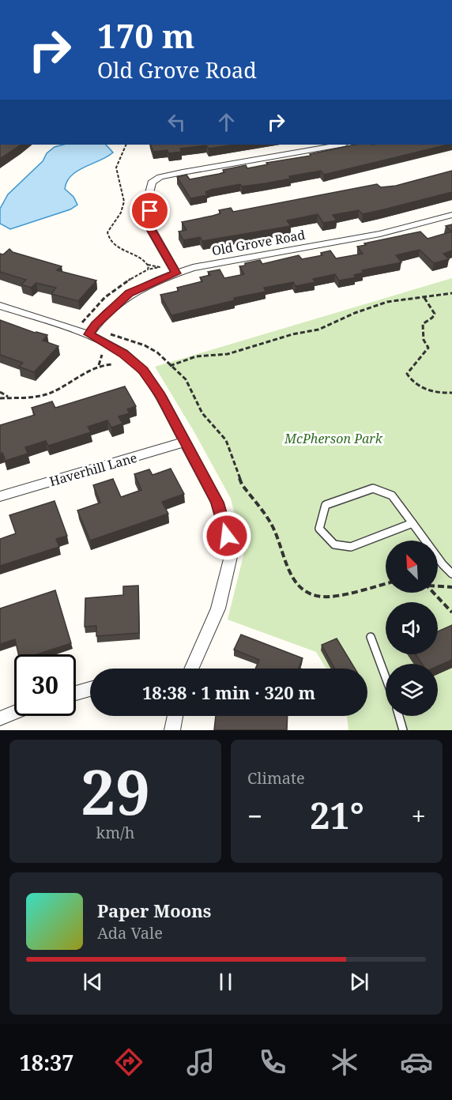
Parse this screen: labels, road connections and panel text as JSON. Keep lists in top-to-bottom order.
{
  "streets": {
    "street": ["Old Grove Road", "Haverhill Lane"]
  },
  "parks": ["McPherson Park"],
  "north": "top left",
  "page": {
    "turn": ["170 m", "Old Grove Road"],
    "limit": "30",
    "trip": "18:38 · 1 min · 320 m",
    "tile": [
      ["29", "km/h"],
      "Climate"
    ],
    "heat": ["−", "21°", "+"],
    "song": ["Paper Moons", "Ada Vale"],
    "tabs": "18:37"
  }
}
